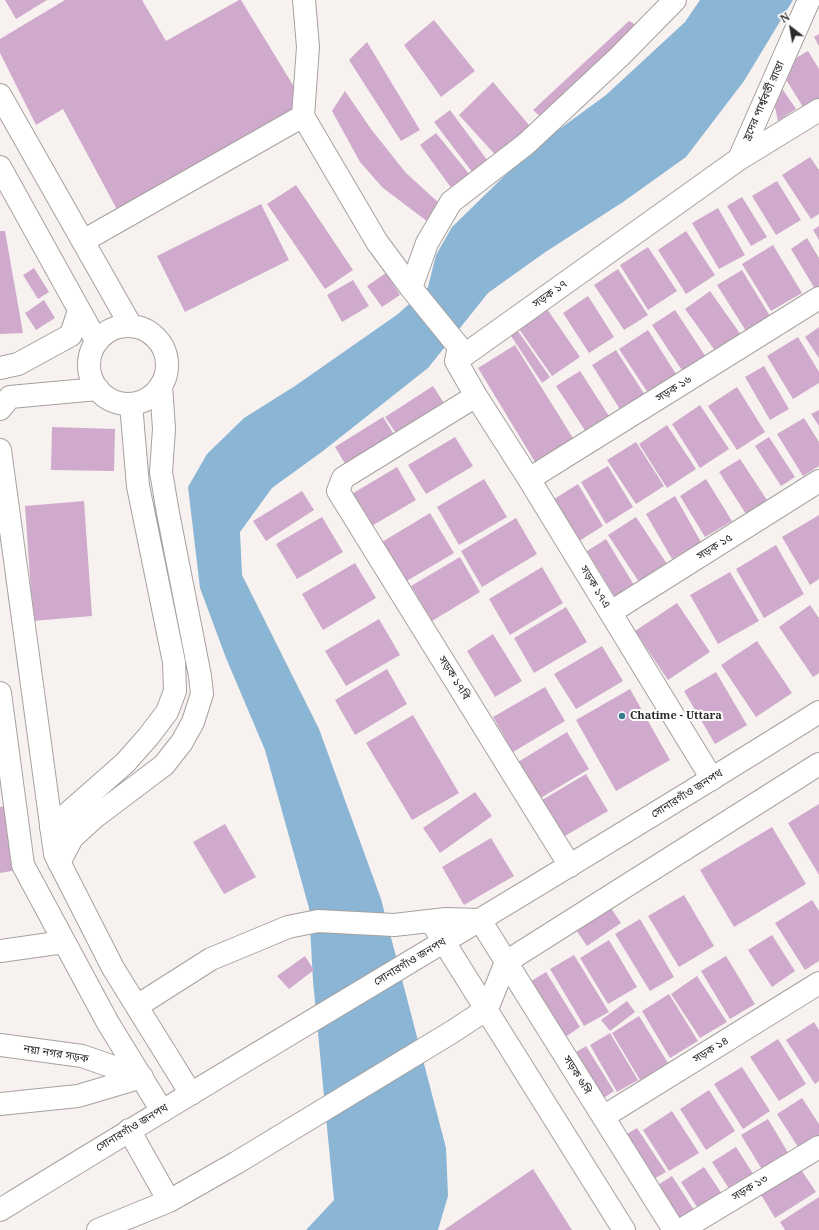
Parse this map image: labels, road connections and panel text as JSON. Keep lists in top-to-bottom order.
{
  "streets": {
    "street": [
      "হ্রদের পার্শ্ববর্তী রাস্তা",
      "সড়ক ১৭",
      "সড়ক ১৬",
      "সড়ক ১৫",
      "সড়ক ১৭এ",
      "সড়ক ১৭বি",
      "সোনারগাঁও জনপথ",
      "সড়ক ১৪",
      "নয়া নগর সড়ক",
      "সড়ক ৬সি",
      "সড়ক ১৩"
    ]
  },
  "crossings": [
    ["হ্রদের পার্শ্ববর্তী রাস্তা", "সড়ক ১৭"],
    ["সড়ক ১৬", "সড়ক ১৭এ"],
    ["সড়ক ১৫", "সড়ক ১৭এ"],
    ["সড়ক ১৭এ", "সড়ক ১৭বি"],
    ["সড়ক ১৭এ", "সোনারগাঁও জনপথ"],
    ["সড়ক ১৭বি", "সোনারগাঁও জনপথ"],
    ["সোনারগাঁও জনপথ", "সড়ক ৬সি"],
    ["সড়ক ১৪", "সড়ক ৬সি"]
  ],
  "places": ["Chatime - Uttara"],
  "north": "top left"
}
